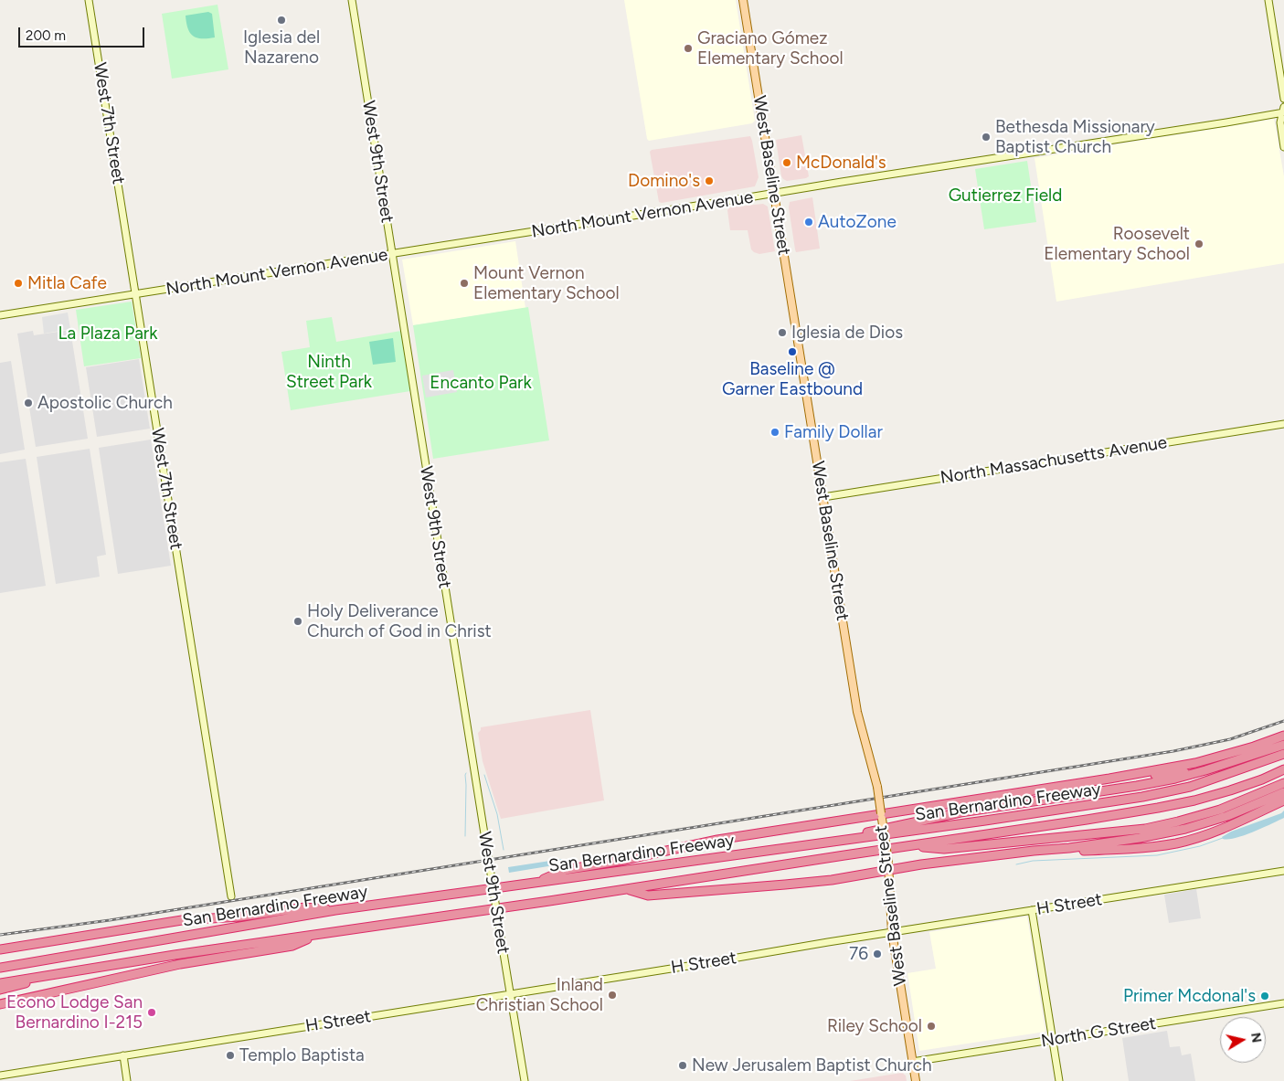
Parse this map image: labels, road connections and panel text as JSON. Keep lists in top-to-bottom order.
{
  "streets": {
    "highway": ["San Bernardino Freeway"],
    "main road": ["West Baseline Street"],
    "street": [
      "West 7th Street",
      "West 9th Street",
      "North Mount Vernon Avenue",
      "North Massachusetts Avenue",
      "H Street",
      "North G Street"
    ]
  },
  "crossings": [
    ["West 7th Street", "North Mount Vernon Avenue"],
    ["West 9th Street", "North Mount Vernon Avenue"],
    ["West 9th Street", "H Street"],
    ["West Baseline Street", "North Mount Vernon Avenue"],
    ["West Baseline Street", "North Massachusetts Avenue"],
    ["West Baseline Street", "H Street"],
    ["West Baseline Street", "North G Street"]
  ],
  "parks": [
    "Gutierrez Field",
    "La Plaza Park",
    "Ninth Street Park",
    "Encanto Park"
  ],
  "places": [
    "Iglesia del Nazareno",
    "Graciano Gómez Elementary School",
    "Bethesda Missionary Baptist Church",
    "McDonald's",
    "Domino's",
    "AutoZone",
    "Roosevelt Elementary School",
    "Mitla Cafe",
    "Mount Vernon Elementary School",
    "Iglesia de Dios",
    "Baseline @ Garner Eastbound",
    "Apostolic Church",
    "Family Dollar",
    "Holy Deliverance Church of God in Christ",
    "76",
    "Inland Christian School",
    "Primer Mcdonal's",
    "Econo Lodge San Bernardino I-215",
    "Riley School",
    "Templo Baptista",
    "New Jerusalem Baptist Church"
  ],
  "scale_bar": "200 m",
  "north": "right"
}
